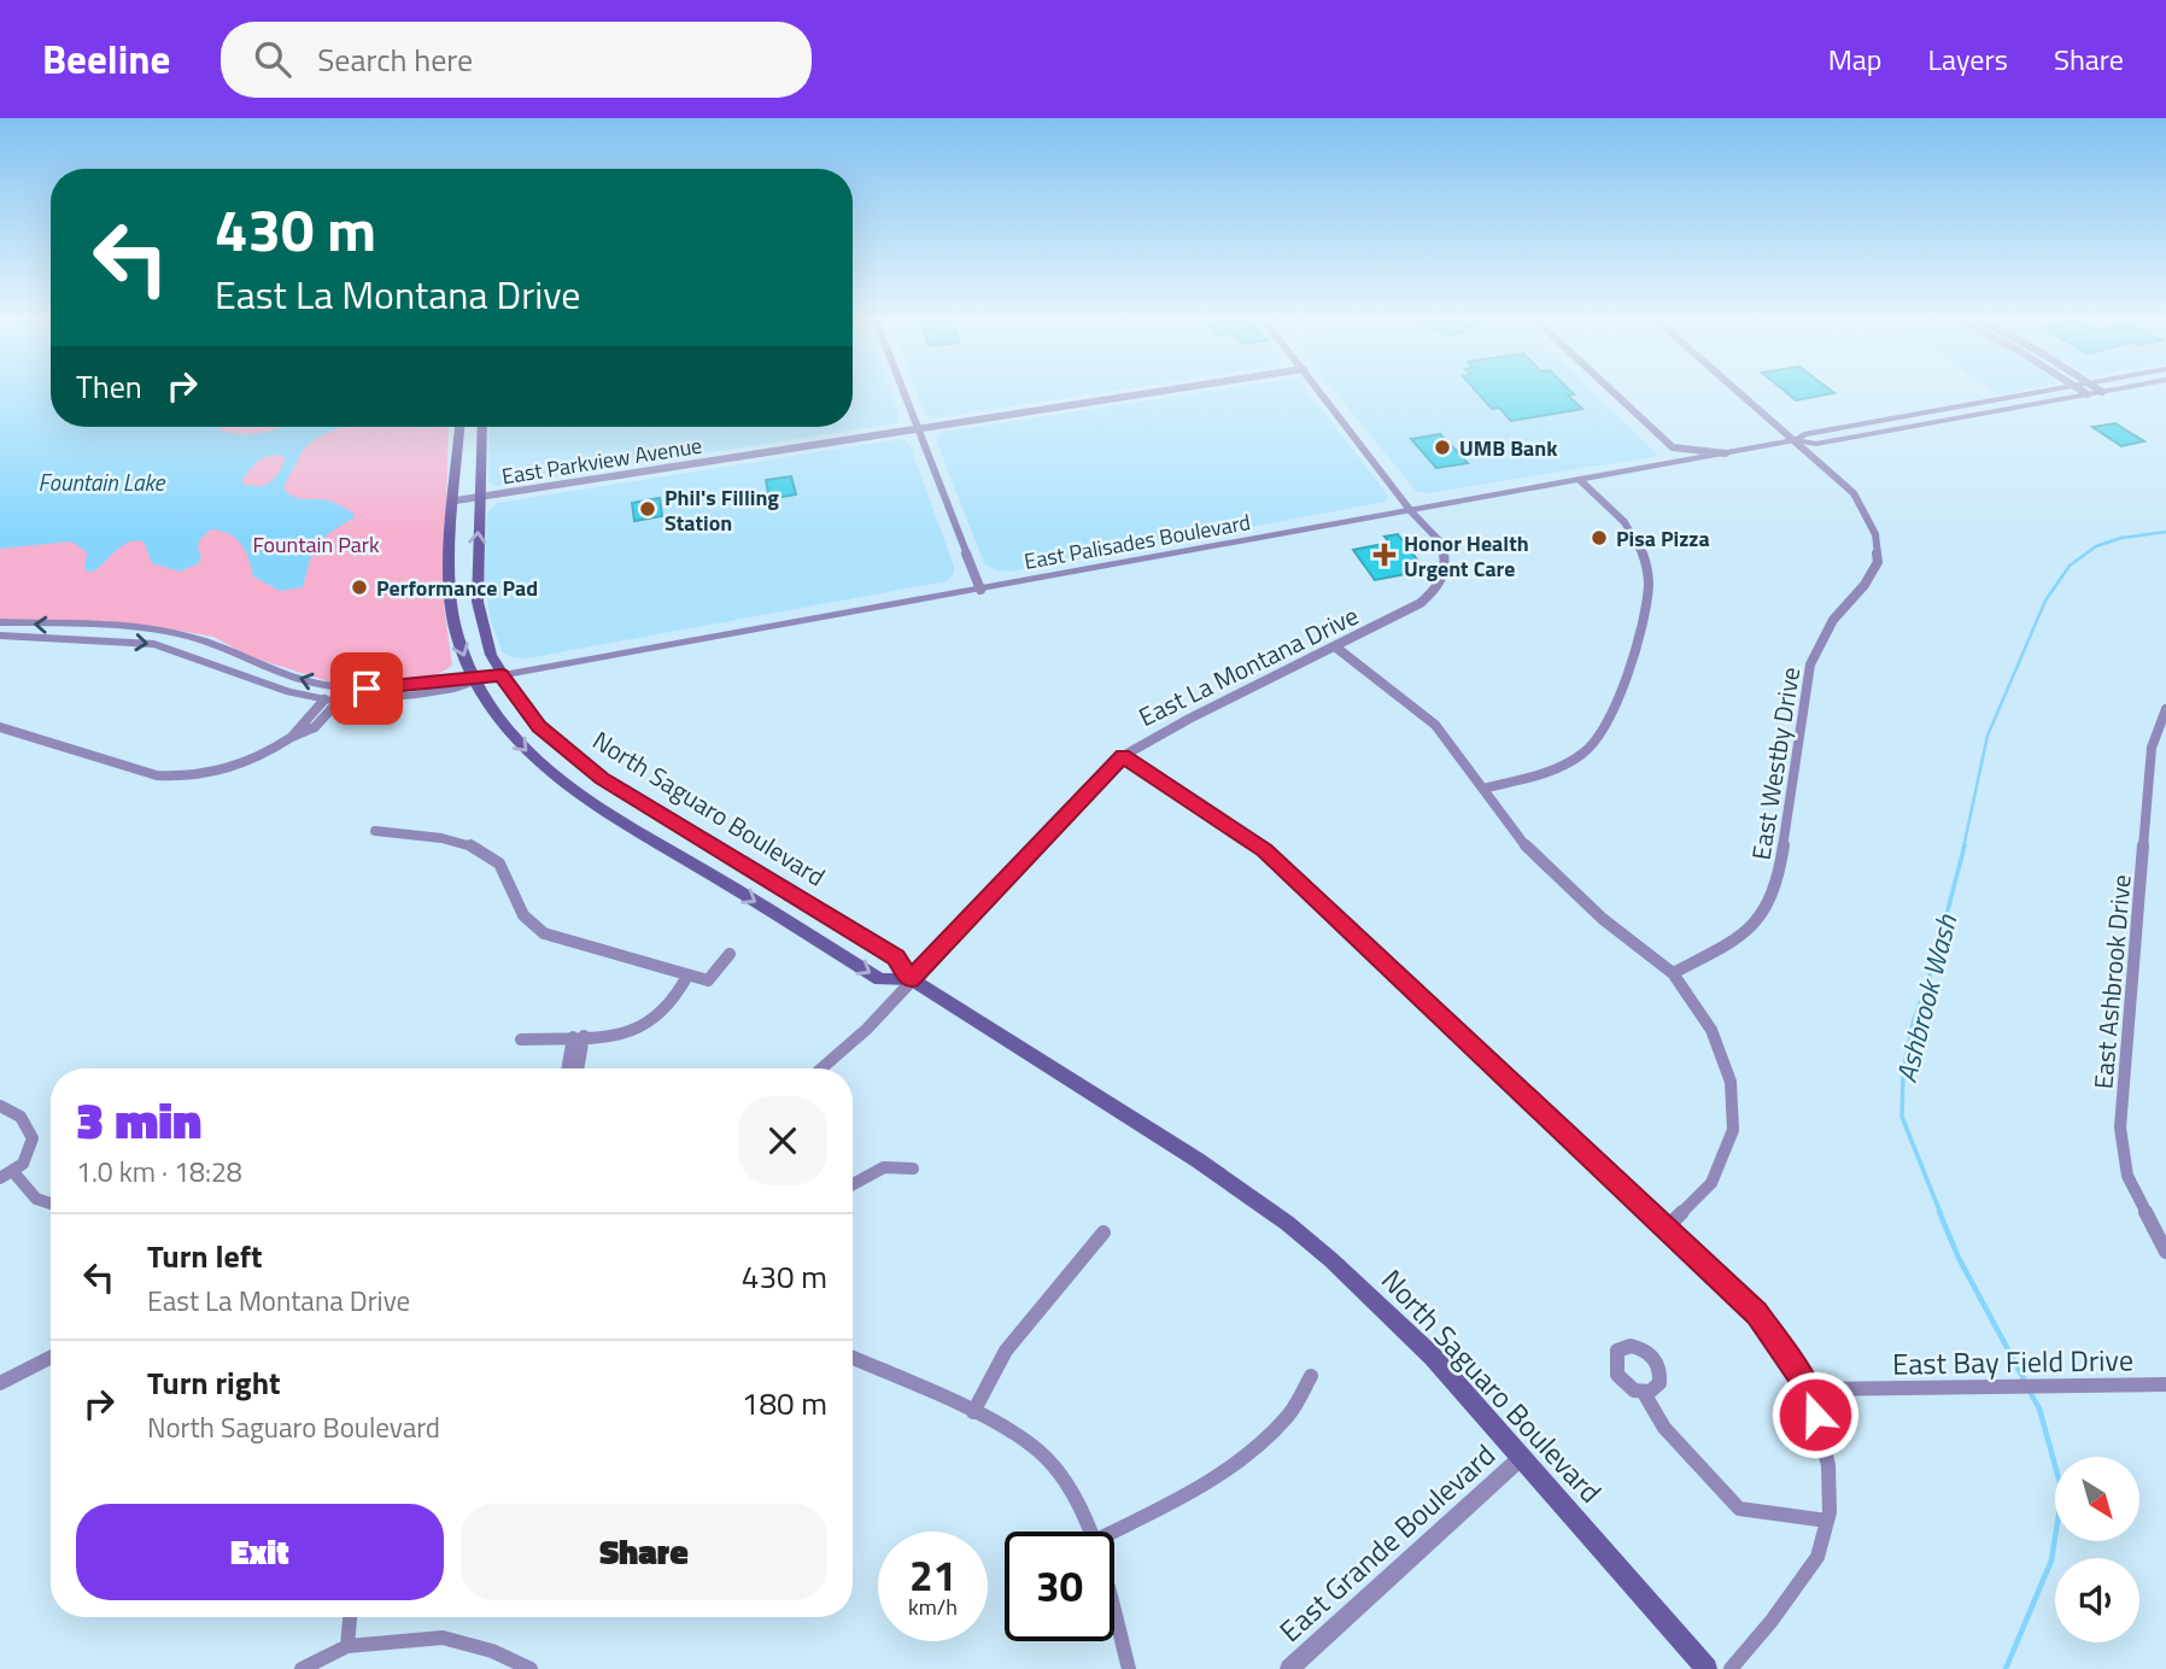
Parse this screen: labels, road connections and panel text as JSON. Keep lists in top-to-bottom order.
{
  "streets": {
    "main road": ["North Saguaro Boulevard"],
    "street": [
      "East Parkview Avenue",
      "East Palisades Boulevard",
      "East La Montana Drive",
      "East Westby Drive",
      "East Ashbrook Drive",
      "East Bay Field Drive",
      "East Grande Boulevard"
    ]
  },
  "crossings": [
    ["East Parkview Avenue", "North Saguaro Boulevard"],
    ["East Palisades Boulevard", "East La Montana Drive"],
    ["East Palisades Boulevard", "East Westby Drive"],
    ["East Palisades Boulevard", "North Saguaro Boulevard"],
    ["East La Montana Drive", "North Saguaro Boulevard"],
    ["North Saguaro Boulevard", "East Grande Boulevard"]
  ],
  "water": ["Fountain Lake", "Ashbrook Wash"],
  "parks": ["Fountain Park"],
  "places": {
    "other": [
      "UMB Bank",
      "Phil's Filling Station",
      "Pisa Pizza",
      "Performance Pad"
    ],
    "health": ["Honor Health Urgent Care"]
  },
  "north": "bottom right",
  "page": {
    "header": "Beeline",
    "search": "Search here",
    "nav": ["Map", "Layers", "Share"],
    "turn": ["430 m", "East La Montana Drive"],
    "then": "Then",
    "heading": ["3 min", "1.0 km · 18:28"],
    "list": [
      {
        "name": "Turn left",
        "note": "East La Montana Drive",
        "value": "430 m"
      },
      {
        "name": "Turn right",
        "note": "North Saguaro Boulevard",
        "value": "180 m"
      }
    ],
    "buttons": ["Exit", "Share"],
    "speed": "21 km/h",
    "limit": "30"
  }
}
